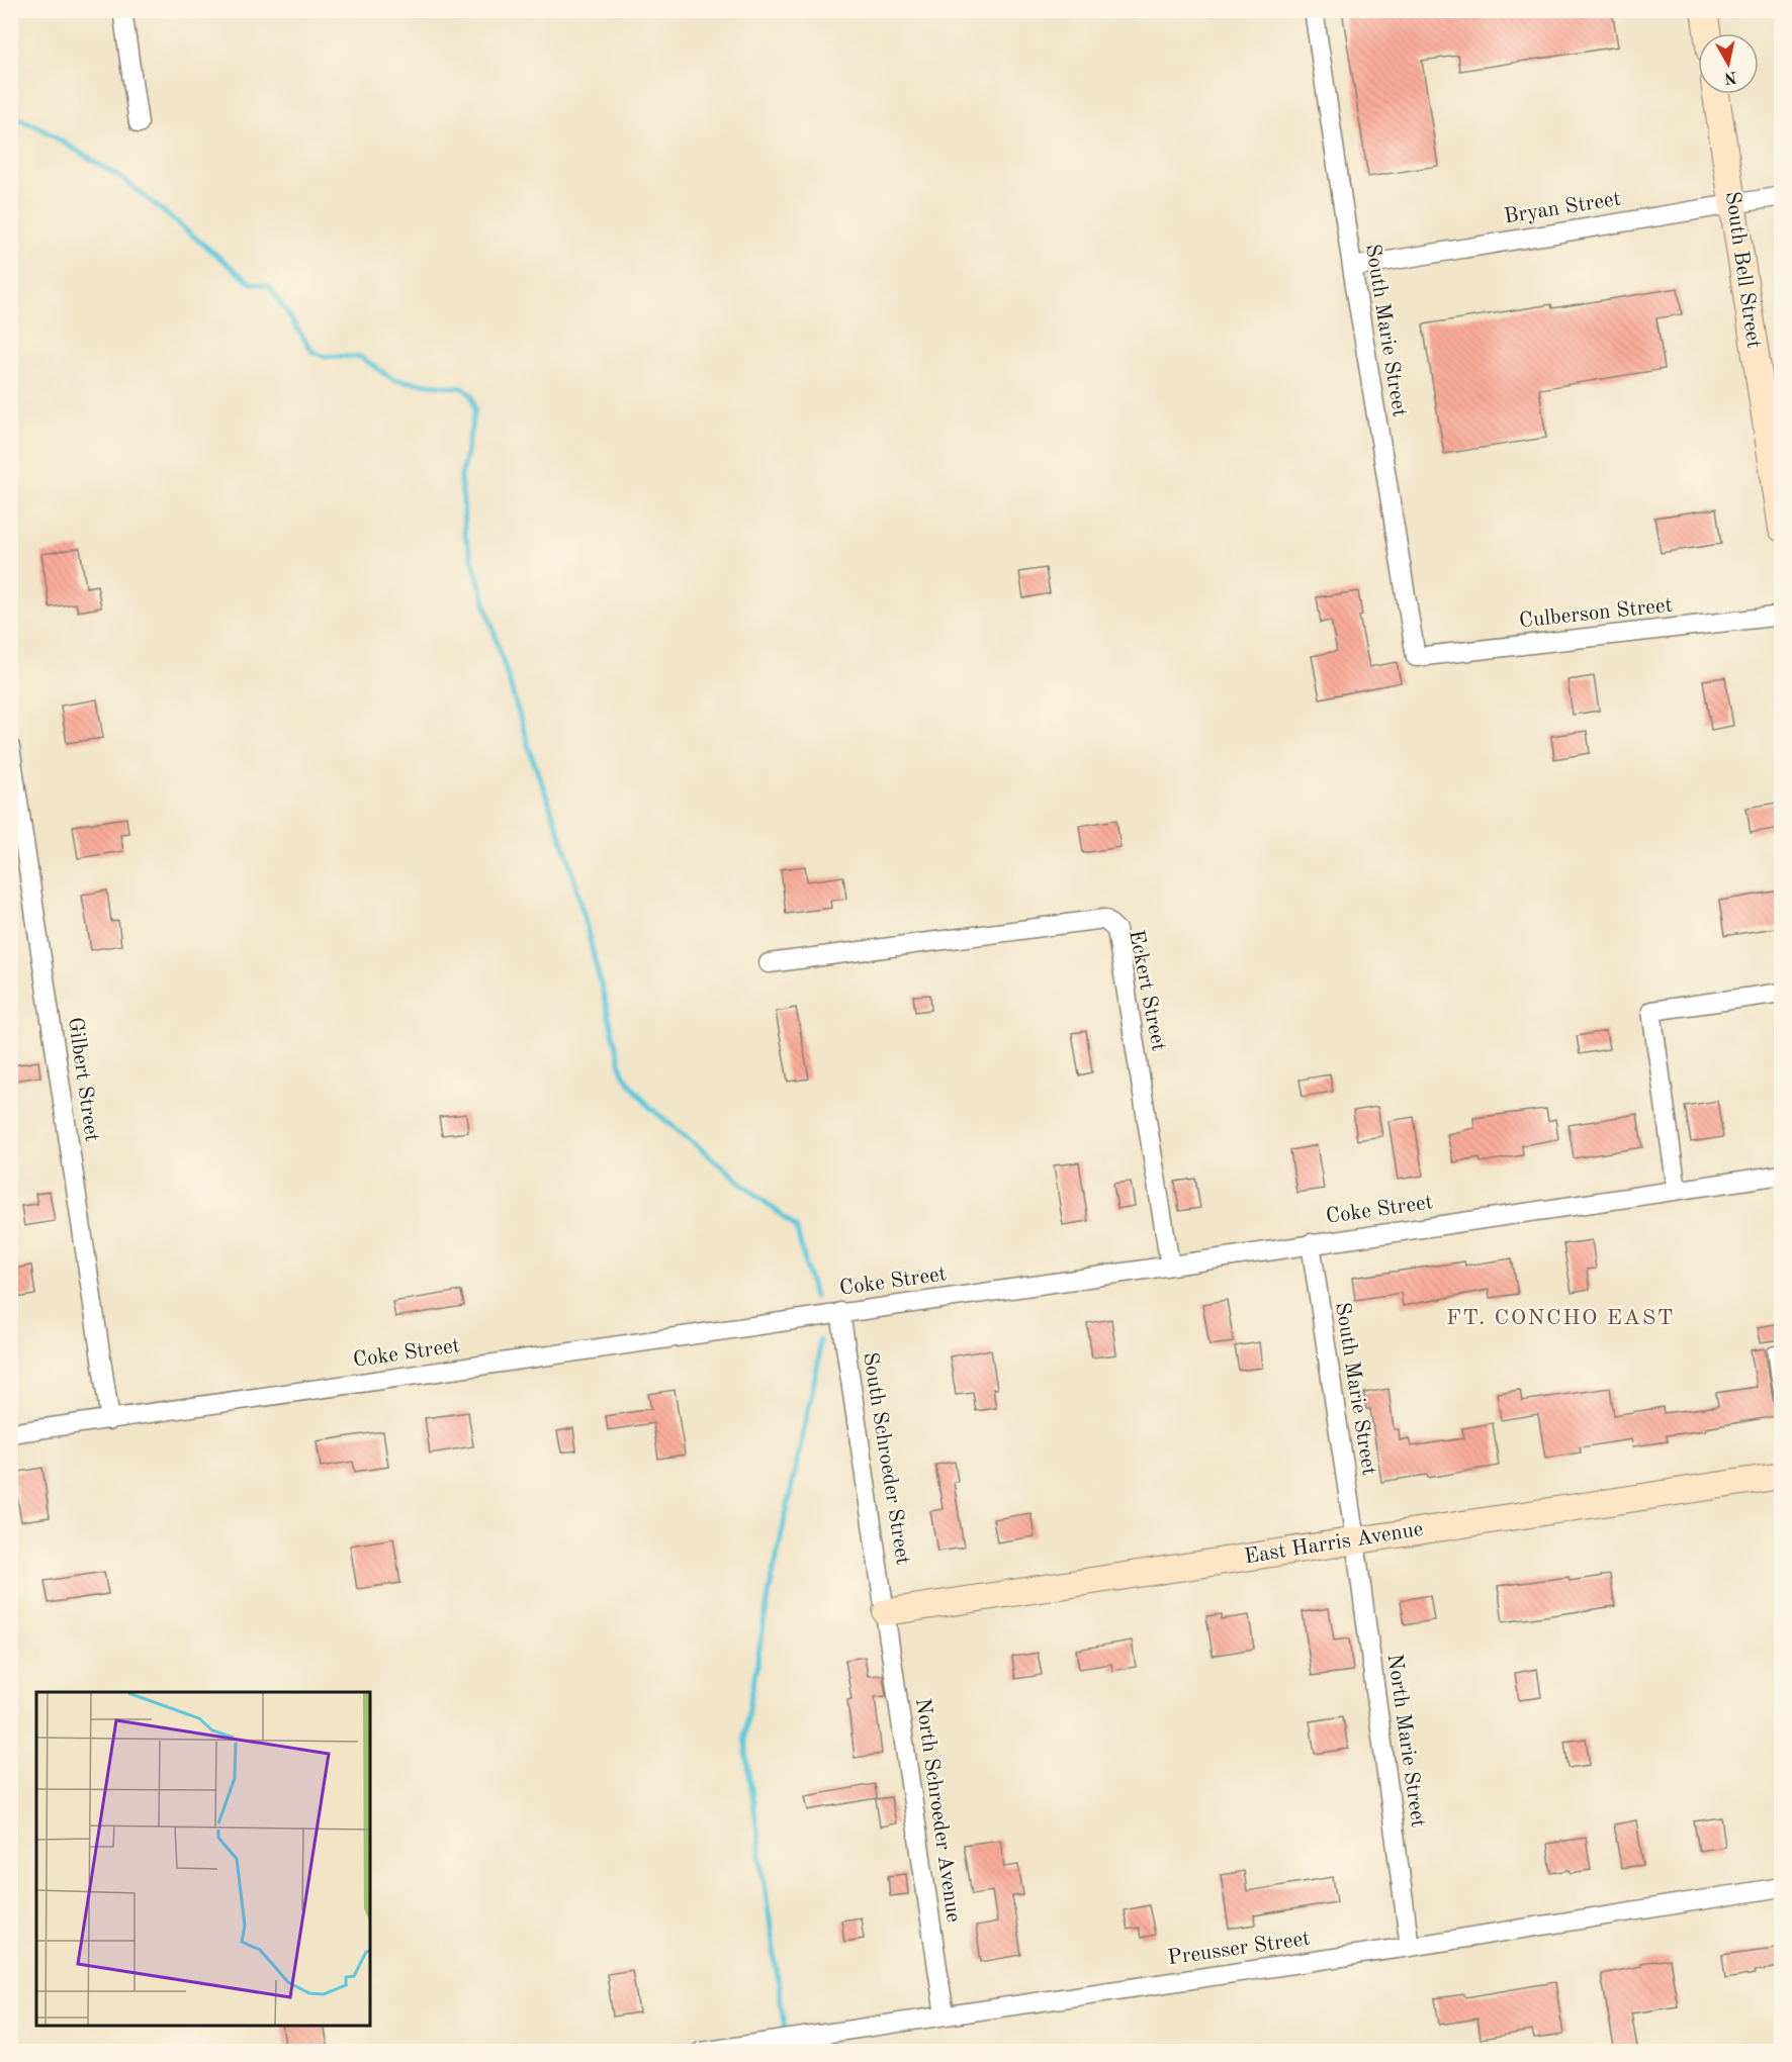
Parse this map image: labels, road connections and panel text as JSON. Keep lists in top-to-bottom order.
{
  "streets": {
    "street": [
      "Bryan Street",
      "South Bell Street",
      "South Marie Street",
      "Culberson Street",
      "Eckert Street",
      "Gilbert Street",
      "Coke Street",
      "South Schroeder Street",
      "East Harris Avenue",
      "North Marie Street",
      "North Schroeder Avenue",
      "Preusser Street"
    ]
  },
  "crossings": [
    ["Bryan Street", "South Bell Street"],
    ["Bryan Street", "South Marie Street"],
    ["South Marie Street", "Culberson Street"],
    ["South Marie Street", "Coke Street"],
    ["South Marie Street", "East Harris Avenue"],
    ["South Marie Street", "North Marie Street"],
    ["Eckert Street", "Coke Street"],
    ["Gilbert Street", "Coke Street"],
    ["Coke Street", "South Schroeder Street"],
    ["South Schroeder Street", "East Harris Avenue"],
    ["South Schroeder Street", "North Schroeder Avenue"],
    ["East Harris Avenue", "North Marie Street"],
    ["East Harris Avenue", "North Schroeder Avenue"],
    ["North Marie Street", "Preusser Street"],
    ["North Schroeder Avenue", "Preusser Street"]
  ],
  "districts": ["FT. CONCHO EAST"],
  "north": "bottom"
}
